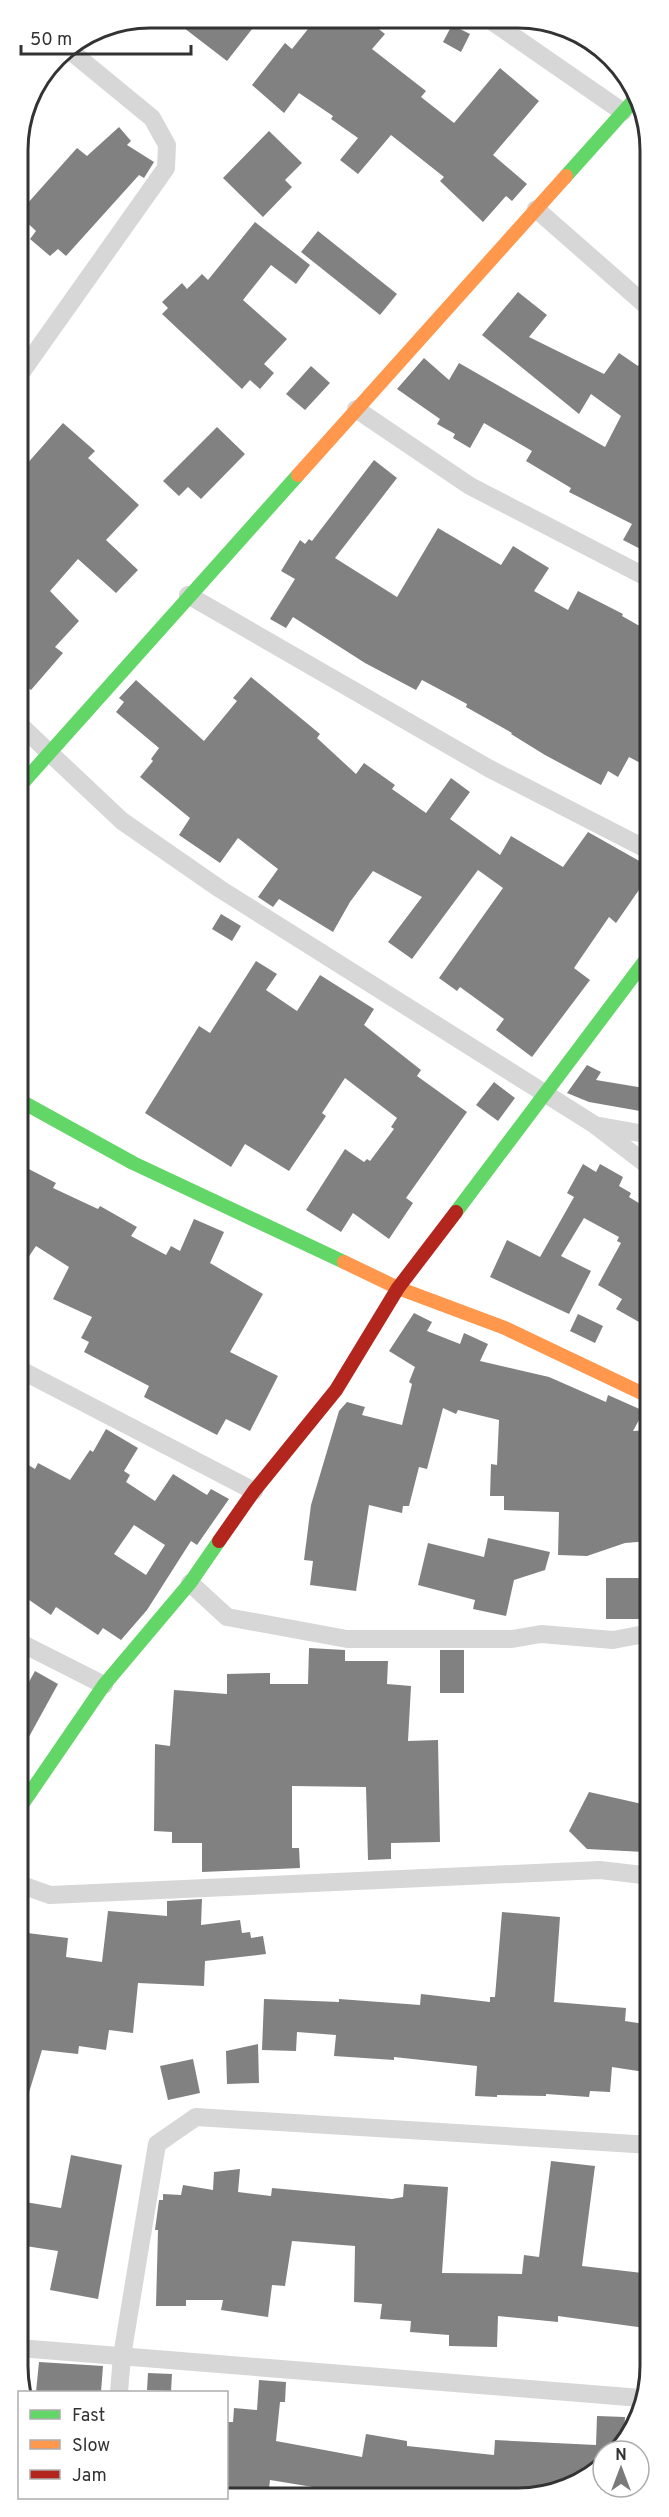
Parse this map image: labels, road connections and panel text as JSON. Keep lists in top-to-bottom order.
{
  "legend": ["Fast", "Slow", "Jam"],
  "scale_bar": "50 m",
  "north": "top"
}
